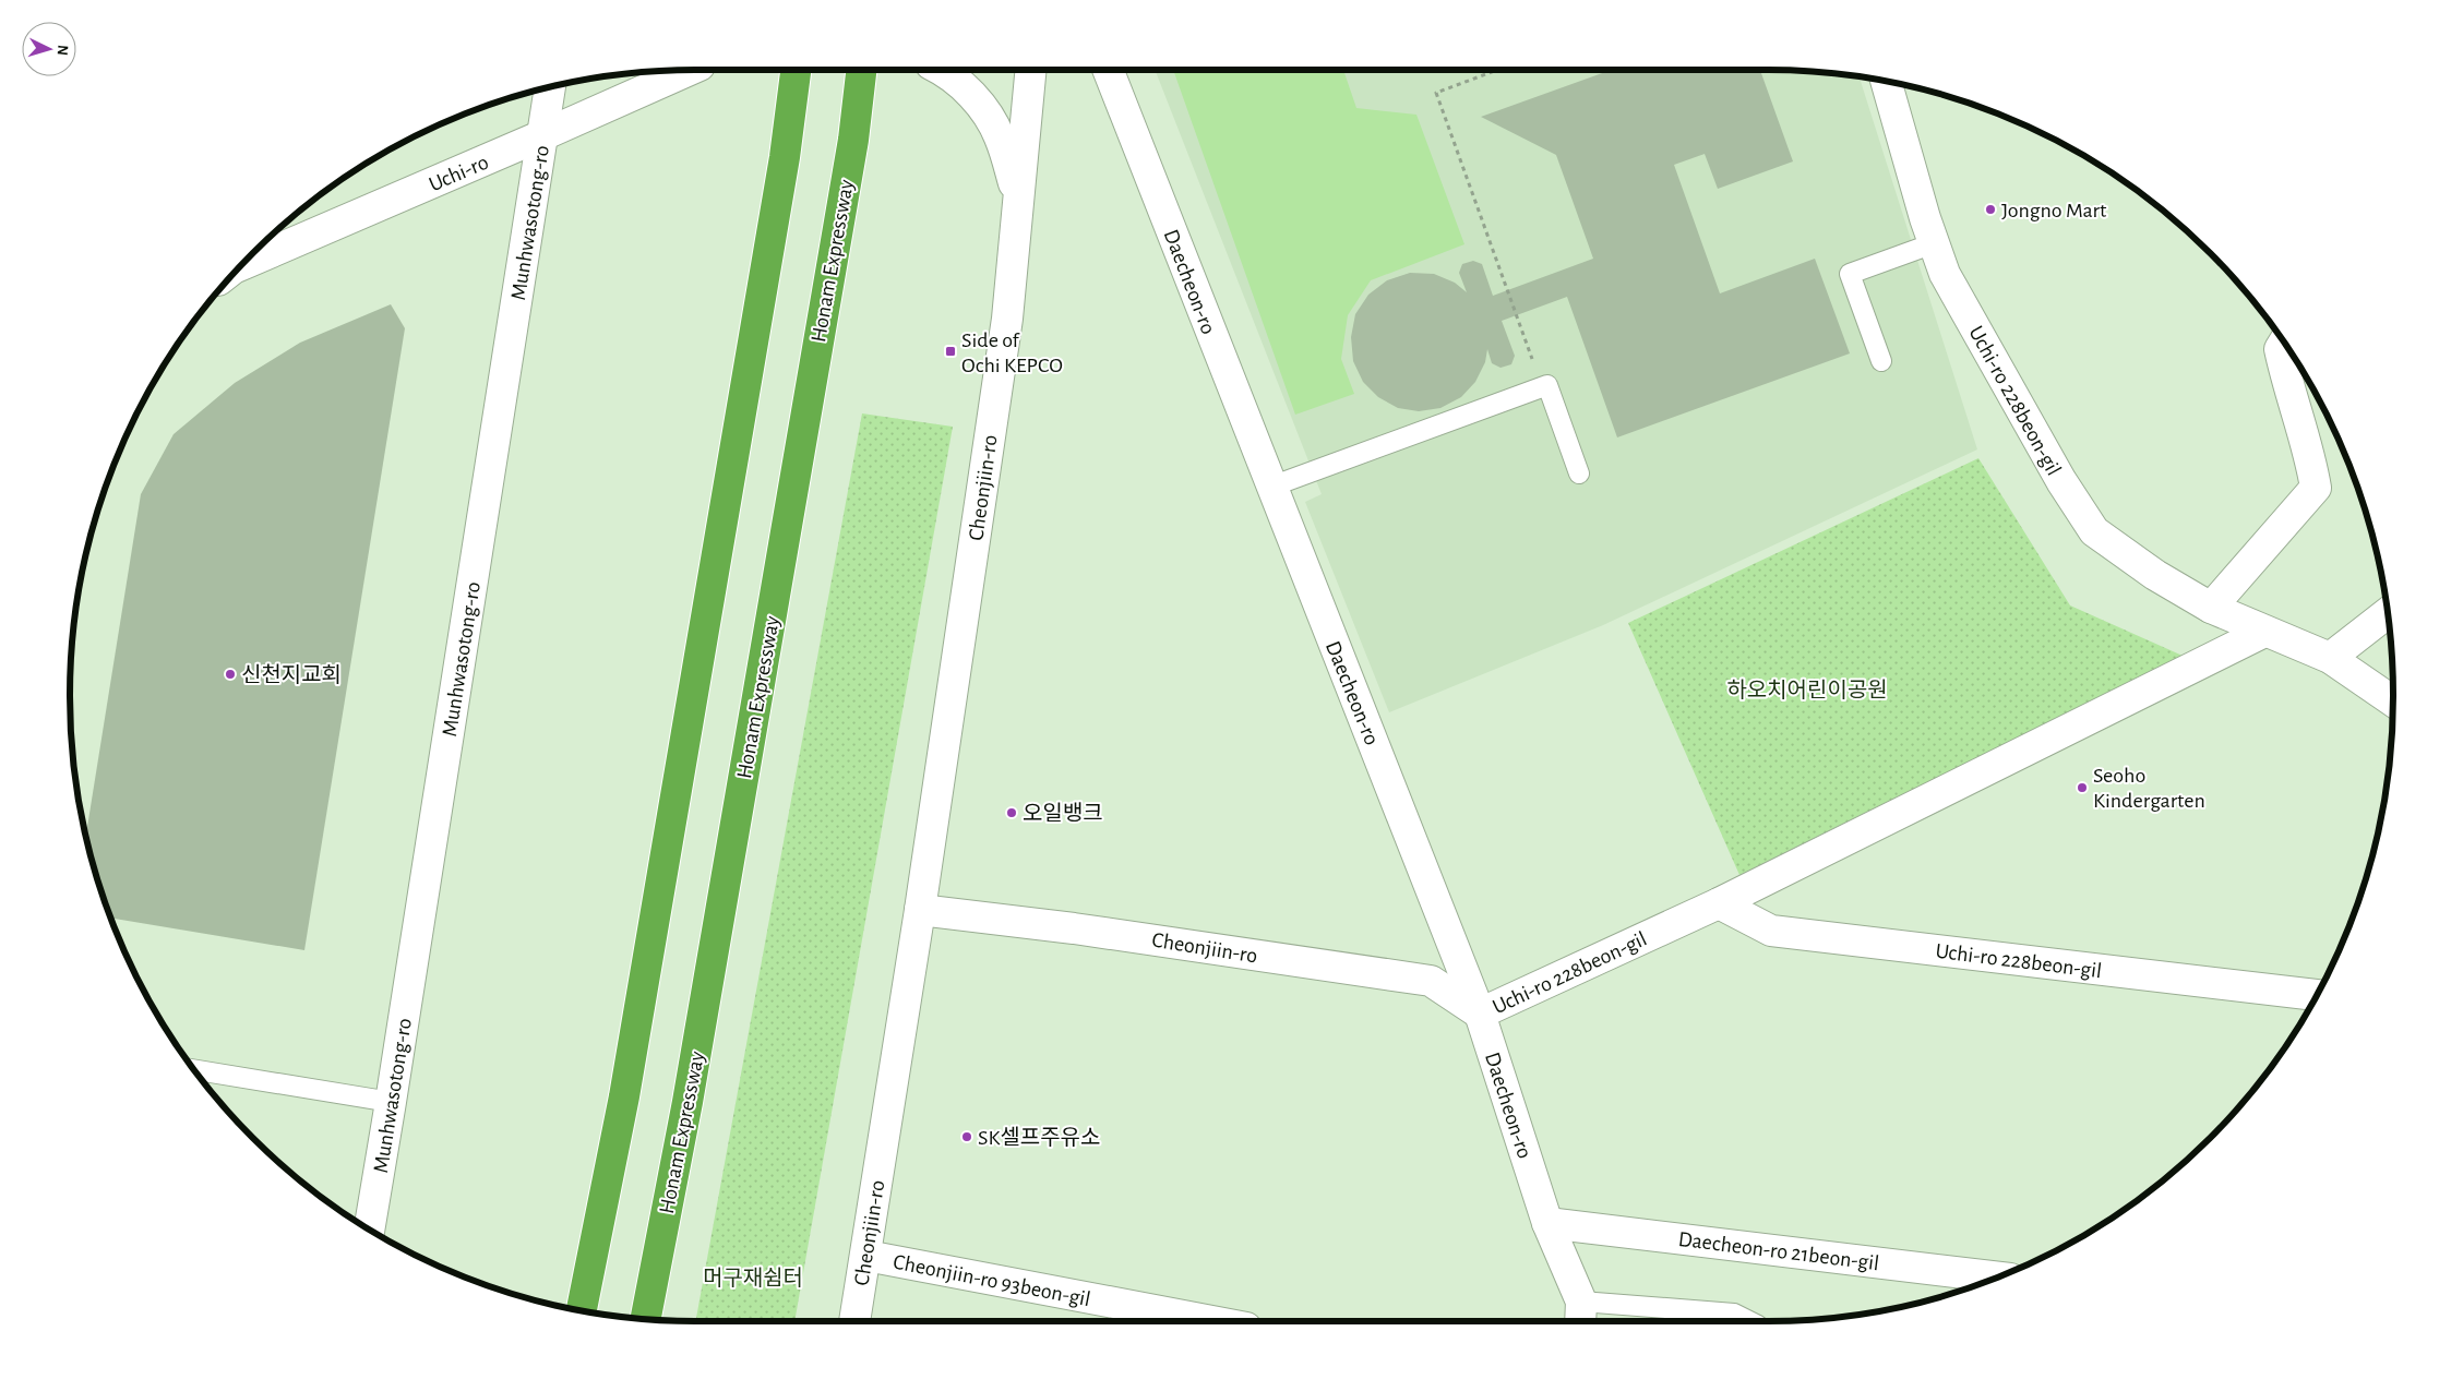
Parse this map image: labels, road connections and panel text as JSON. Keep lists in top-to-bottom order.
{
  "streets": {
    "highway": ["Honam Expressway"],
    "street": [
      "Uchi-ro",
      "Munhwasotong-ro",
      "Daecheon-ro",
      "Uchi-ro 228beon-gil",
      "Cheonjiin-ro",
      "Daecheon-ro 21beon-gil",
      "Cheonjiin-ro 93beon-gil"
    ]
  },
  "crossings": [
    ["Uchi-ro", "Munhwasotong-ro"],
    ["Daecheon-ro", "Uchi-ro 228beon-gil"],
    ["Daecheon-ro", "Cheonjiin-ro"],
    ["Daecheon-ro", "Daecheon-ro 21beon-gil"],
    ["Uchi-ro 228beon-gil", "Cheonjiin-ro"],
    ["Cheonjiin-ro", "Cheonjiin-ro 93beon-gil"]
  ],
  "parks": ["하오치어린이공원", "머구재쉼터"],
  "places": {
    "other": [
      "Jongno Mart",
      "신천지교회",
      "Seoho Kindergarten",
      "오일뱅크",
      "SK셀프주유소"
    ],
    "transit": ["Side of Ochi KEPCO"]
  },
  "north": "right"
}
